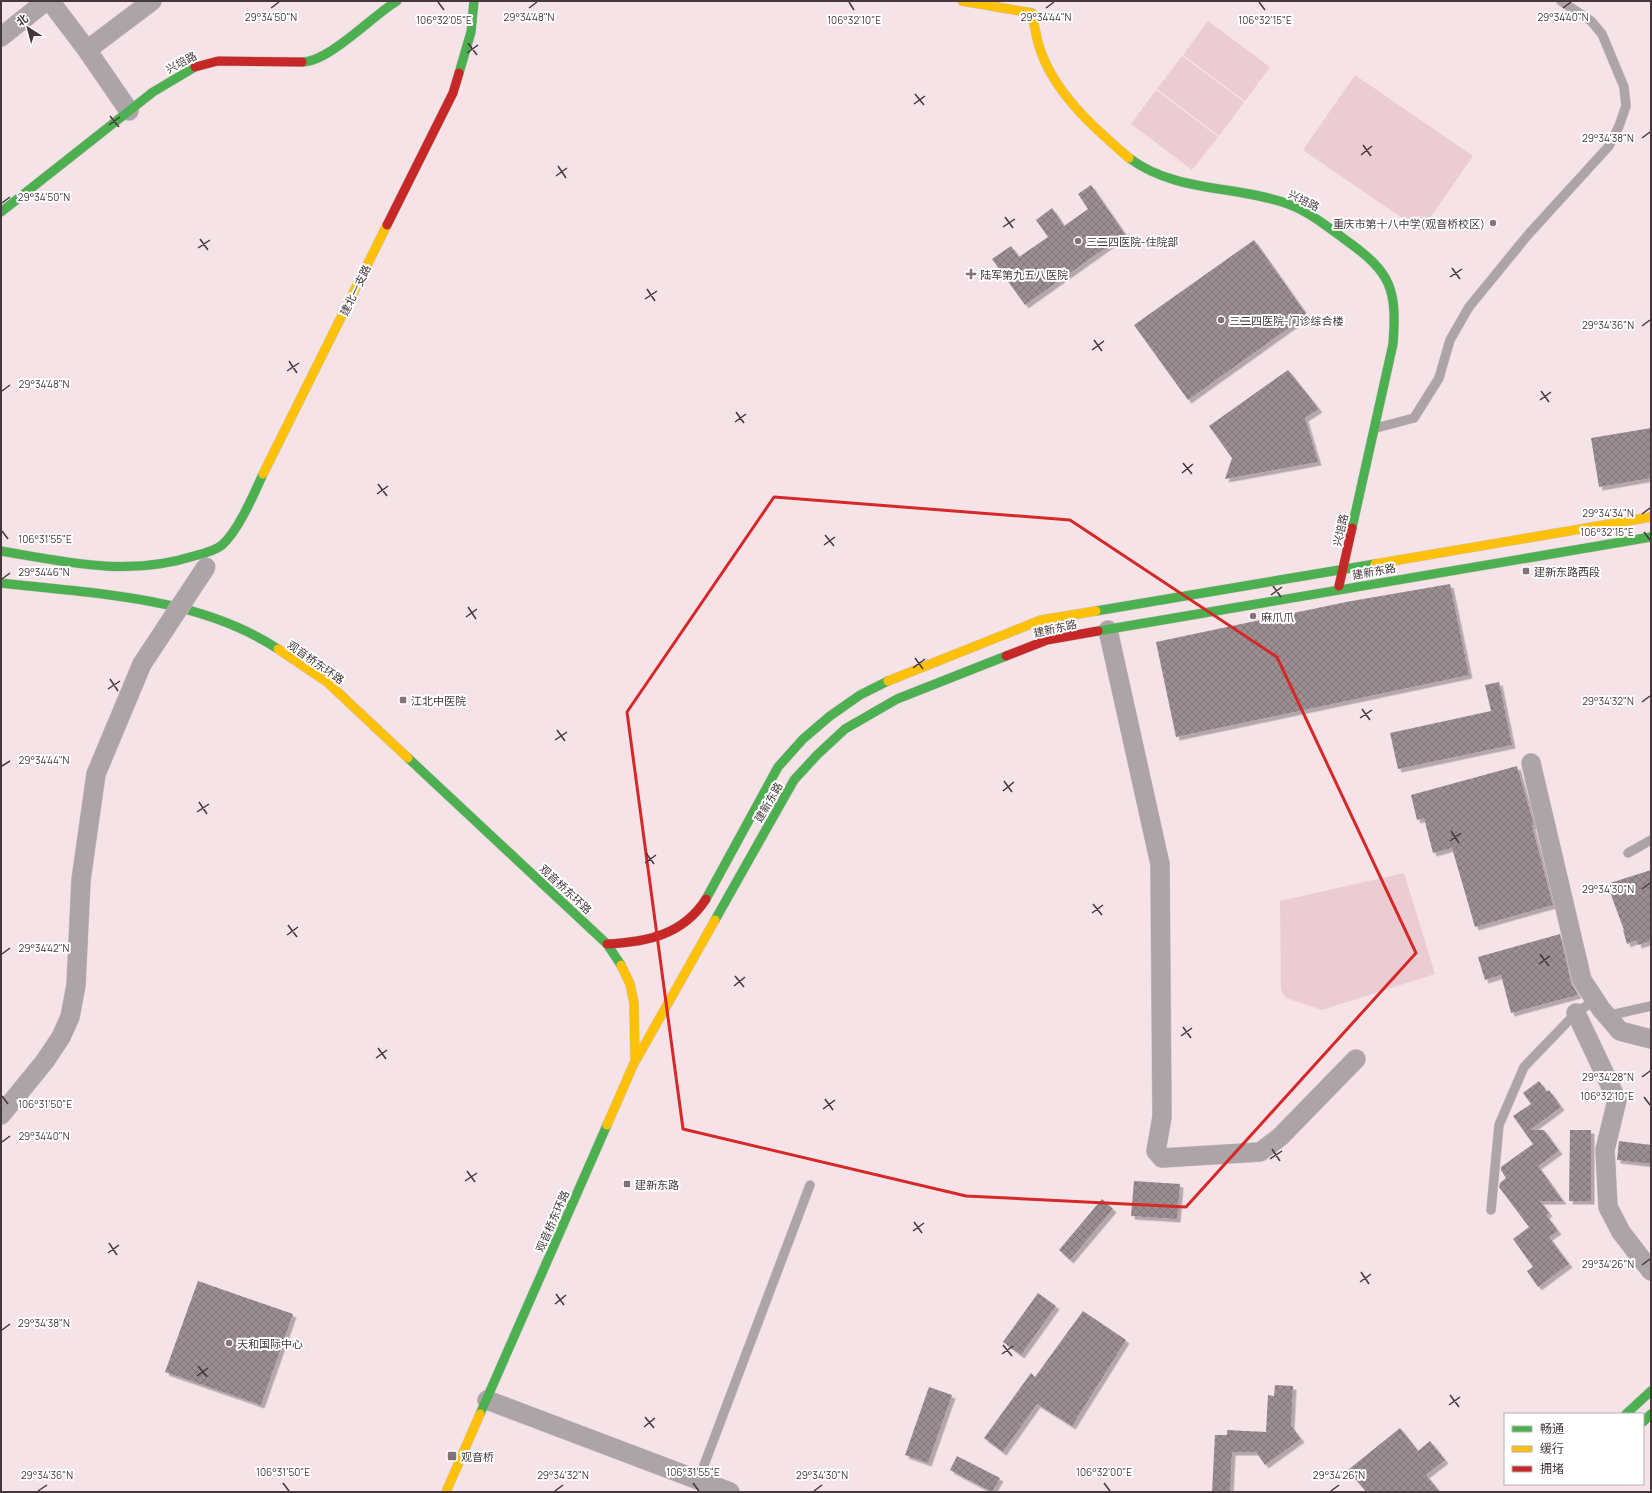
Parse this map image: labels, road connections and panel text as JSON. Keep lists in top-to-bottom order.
{
  "streets": {
    "main road": [
      "兴培路",
      "建北一支路",
      "建新东路",
      "观音桥东环路"
    ]
  },
  "crossings": [
    ["兴培路", "建新东路"],
    ["建新东路", "观音桥东环路"]
  ],
  "places": {
    "other": [
      "重庆市第十八中学(观音桥校区)",
      "三二四医院-住院部",
      "三二四医院-门诊综合楼",
      "麻爪爪",
      "天和国际中心"
    ],
    "health": ["陆军第九五八医院"],
    "transit": [
      "建新东路西段",
      "江北中医院",
      "建新东路",
      "观音桥"
    ]
  },
  "legend": ["畅通", "缓行", "拥堵"],
  "north": "top left",
  "coordinates": [
    "29°34'50\"N",
    "29°34'48\"N",
    "29°34'44\"N",
    "29°34'40\"N",
    "106°32'05\"E",
    "106°32'10\"E",
    "106°32'15\"E",
    "29°34'38\"N",
    "29°34'36\"N",
    "29°34'34\"N",
    "106°31'55\"E",
    "29°34'46\"N",
    "29°34'32\"N",
    "29°34'30\"N",
    "29°34'42\"N",
    "29°34'28\"N",
    "106°31'50\"E",
    "29°34'26\"N",
    "106°32'00\"E"
  ]
}
